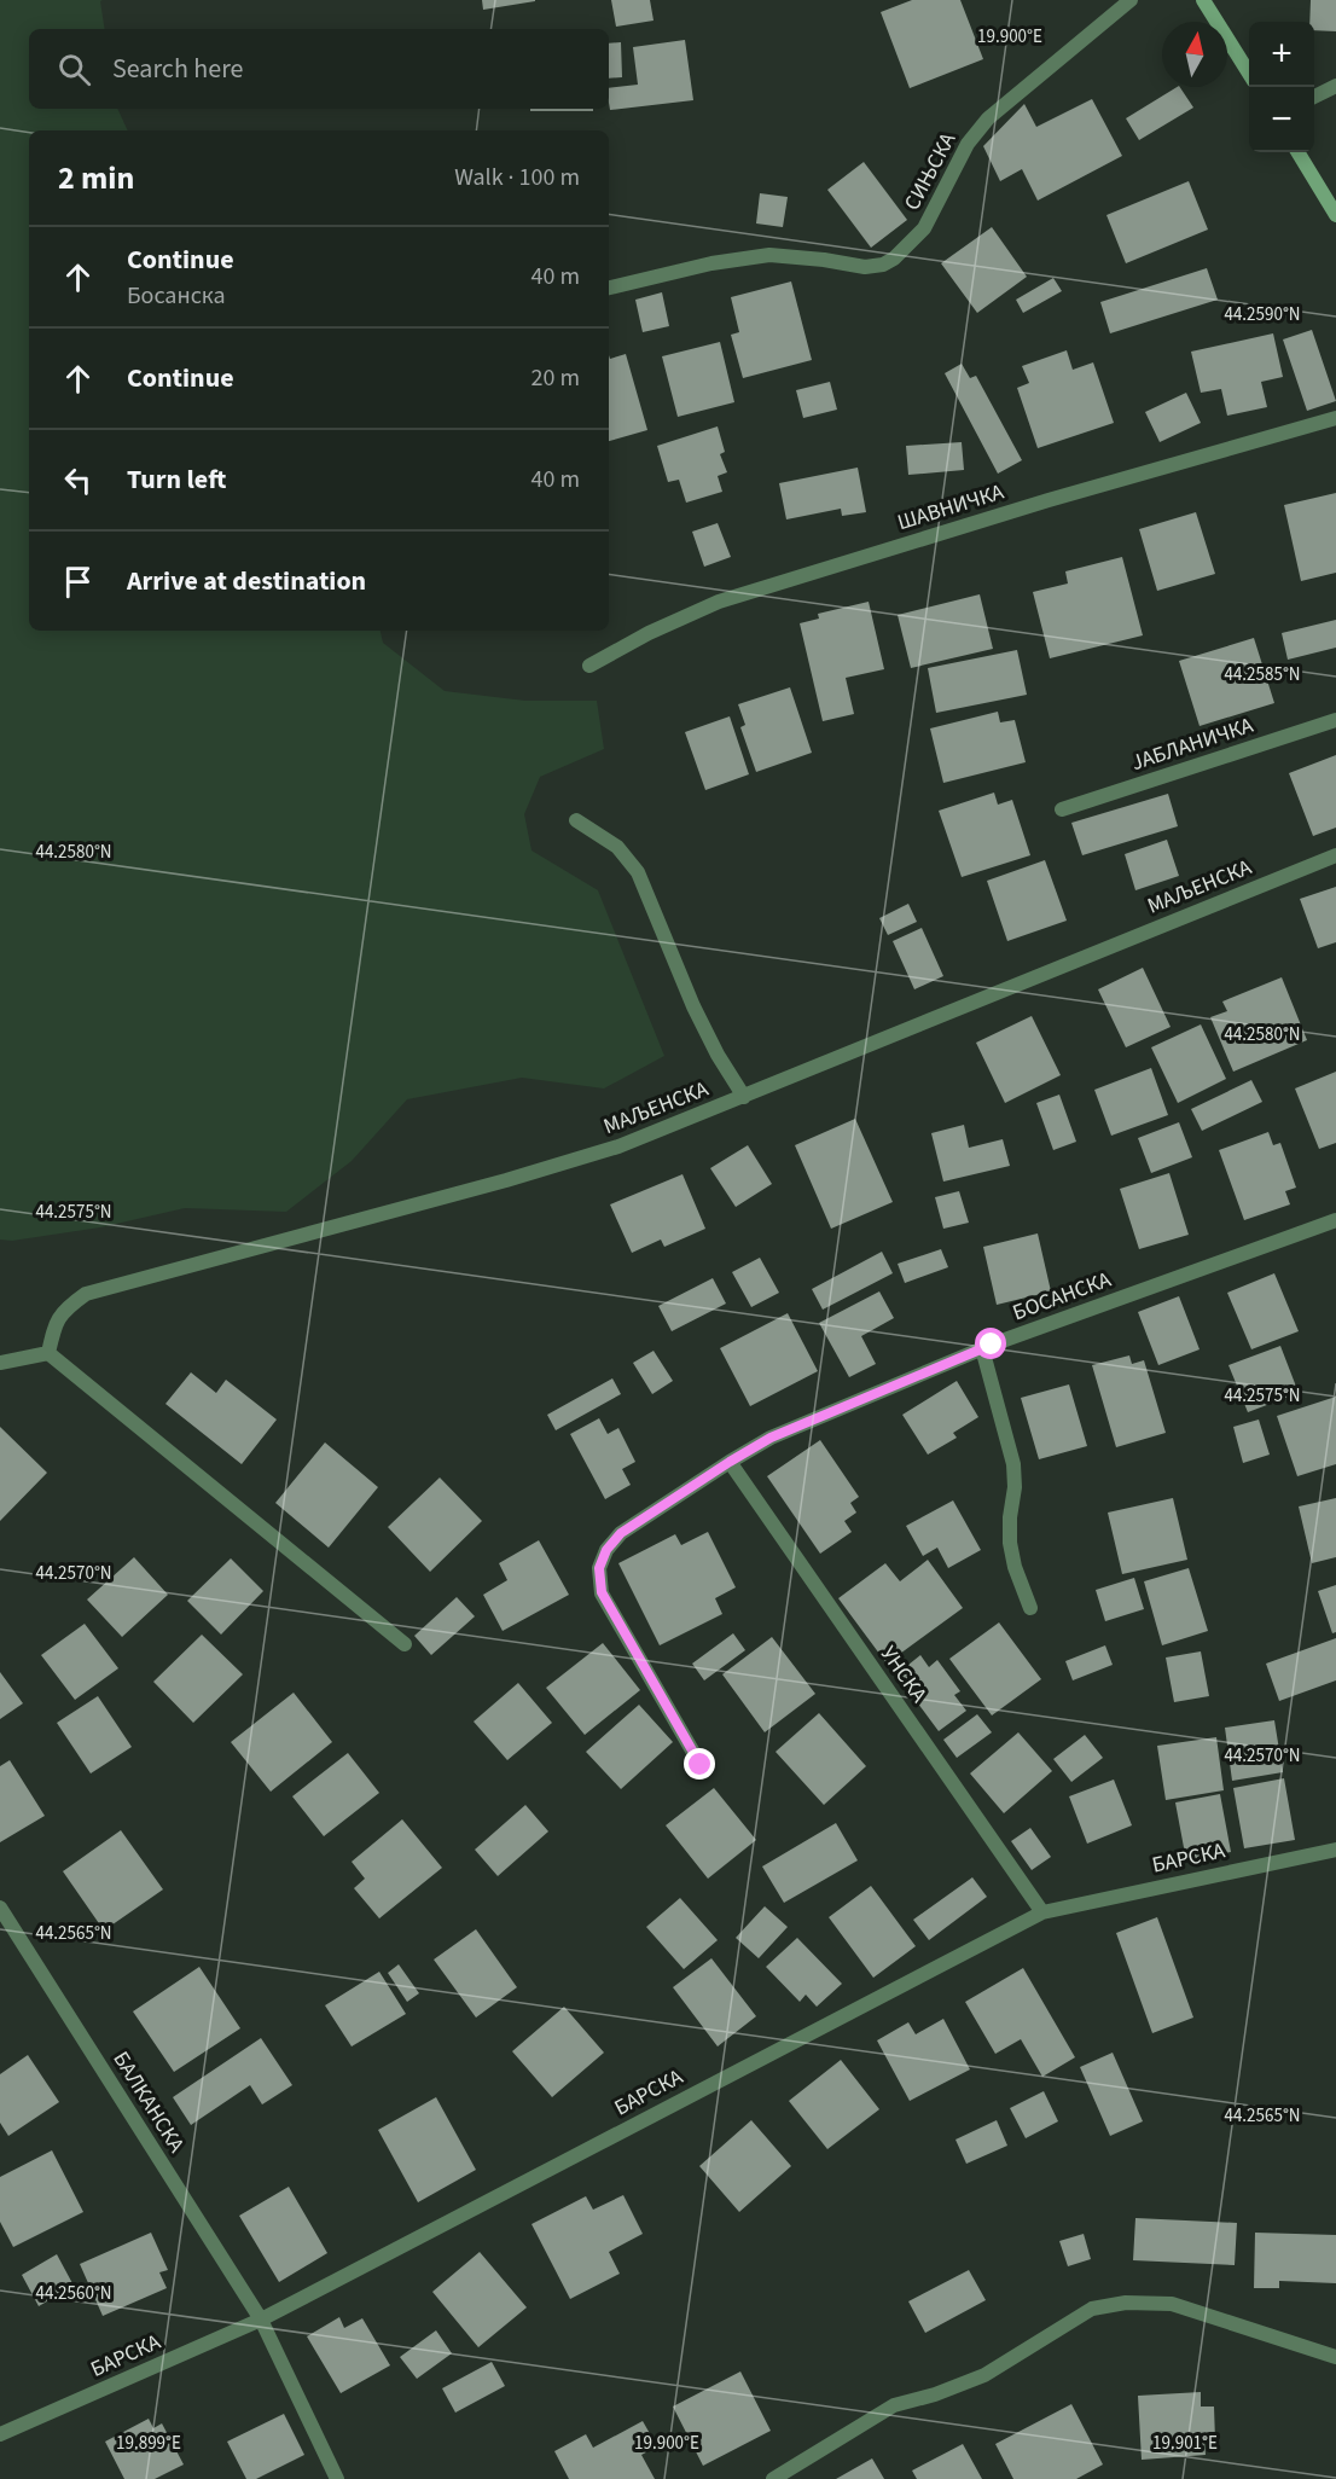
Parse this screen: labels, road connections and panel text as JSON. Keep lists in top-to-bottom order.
{
  "streets": {
    "street": [
      "СИЊСКА",
      "ШАВНИЧКА",
      "ЈАБЛАНИЧКА",
      "МАЉЕНСКА",
      "БОСАНСКА",
      "УНСКА",
      "БАРСКА",
      "БАЛКАНСКА"
    ]
  },
  "crossings": [
    ["БОСАНСКА", "УНСКА"],
    ["УНСКА", "БАРСКА"],
    ["БАРСКА", "БАЛКАНСКА"]
  ],
  "north": "top",
  "page": {
    "map_buttons": ["+", "−"],
    "search": "Search here",
    "heading": ["2 min", "Walk · 100 m"],
    "list": [
      ["Continue", "Босанска", "40 m"],
      ["Continue", "20 m"],
      ["Turn left", "40 m"],
      "Arrive at destination"
    ]
  },
  "coordinates": [
    "19.900°E",
    "44.2590°N",
    "44.2585°N",
    "44.2580°N",
    "44.2575°N",
    "44.2570°N",
    "44.2565°N",
    "44.2560°N",
    "19.899°E",
    "19.901°E"
  ]
}
